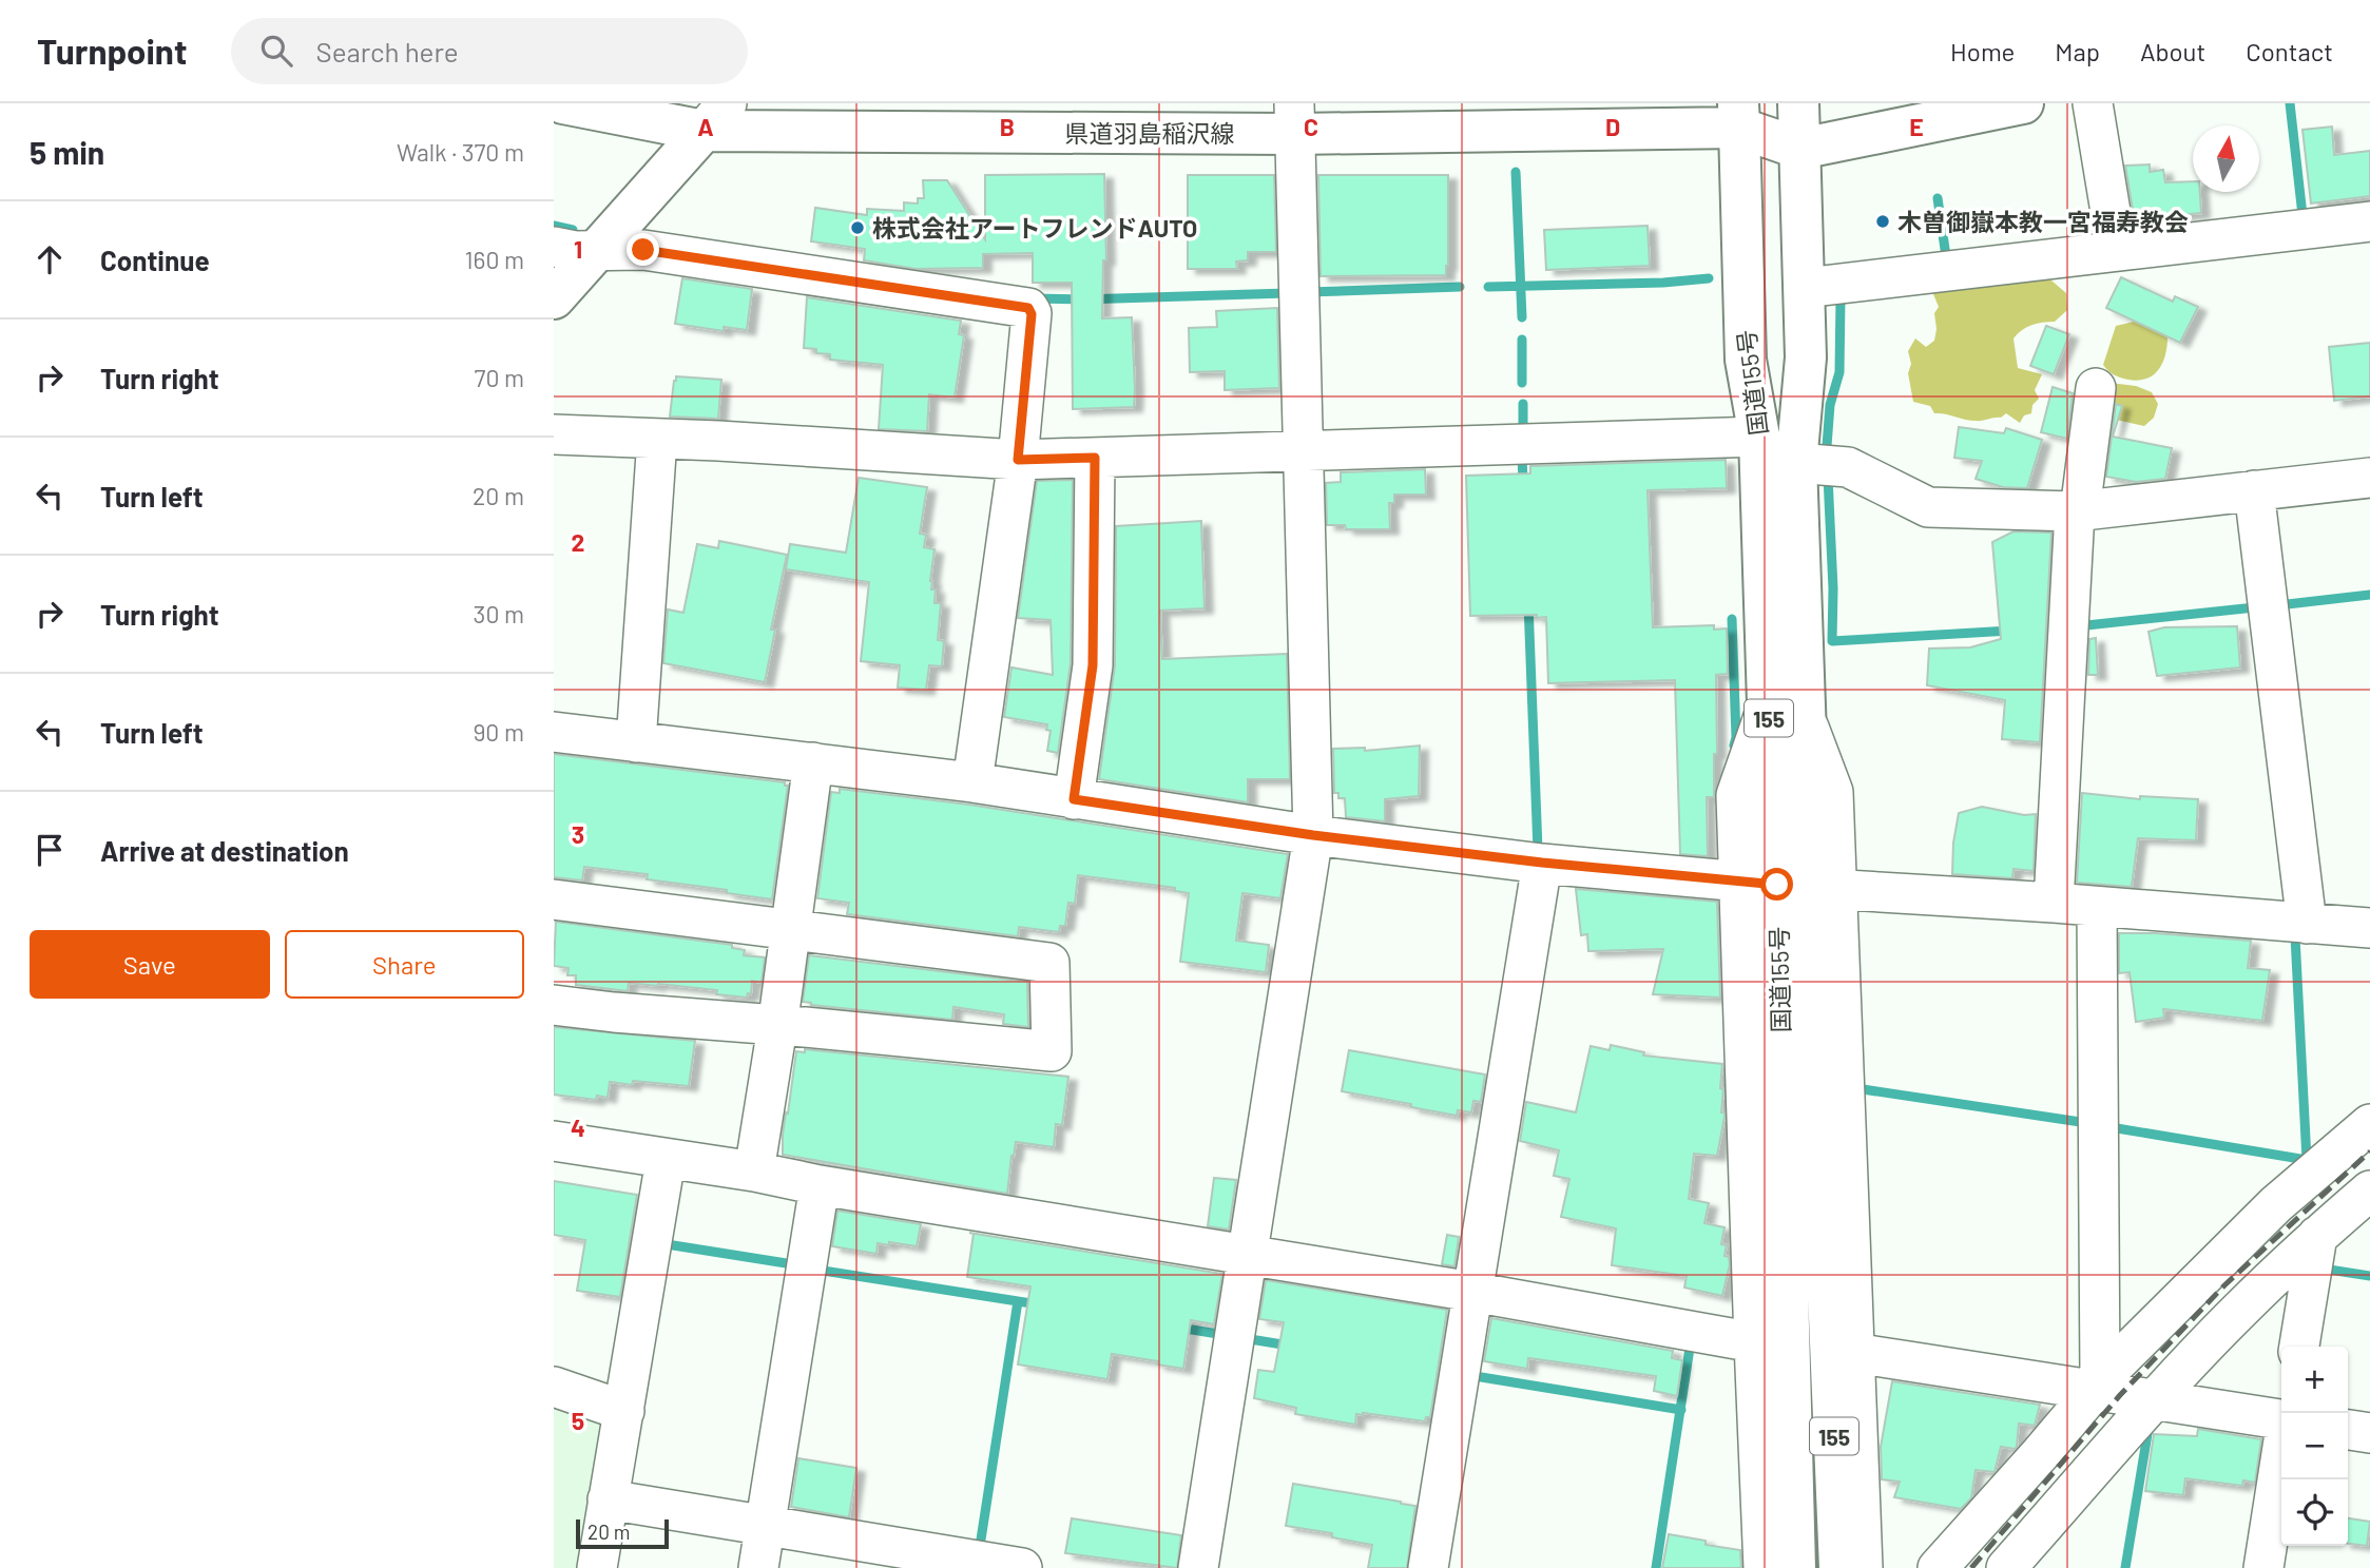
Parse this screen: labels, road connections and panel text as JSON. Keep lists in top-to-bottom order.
{
  "streets": {
    "main road": ["県道羽島稲沢線", "国道155号", "155"]
  },
  "crossings": [
    ["県道羽島稲沢線", "国道155号"]
  ],
  "places": ["木曽御嶽本教一宮福寿教会", "株式会社アートフレンドAUTO"],
  "scale_bar": "20 m",
  "north": "top",
  "page": {
    "header": "Turnpoint",
    "search": "Search here",
    "nav": [
      "Home",
      "Map",
      "About",
      "Contact"
    ],
    "heading": ["5 min", "Walk · 370 m"],
    "list": [
      ["Continue", "160 m"],
      ["Turn right", "70 m"],
      ["Turn left", "20 m"],
      ["Turn right", "30 m"],
      ["Turn left", "90 m"],
      "Arrive at destination"
    ],
    "buttons": ["Save", "Share"],
    "map_buttons": ["+", "−"],
    "scale": "20 m"
  },
  "grid": {
    "columns": [
      "A",
      "B",
      "C",
      "D",
      "E"
    ],
    "rows": [
      "1",
      "2",
      "3",
      "4",
      "5"
    ]
  }
}
